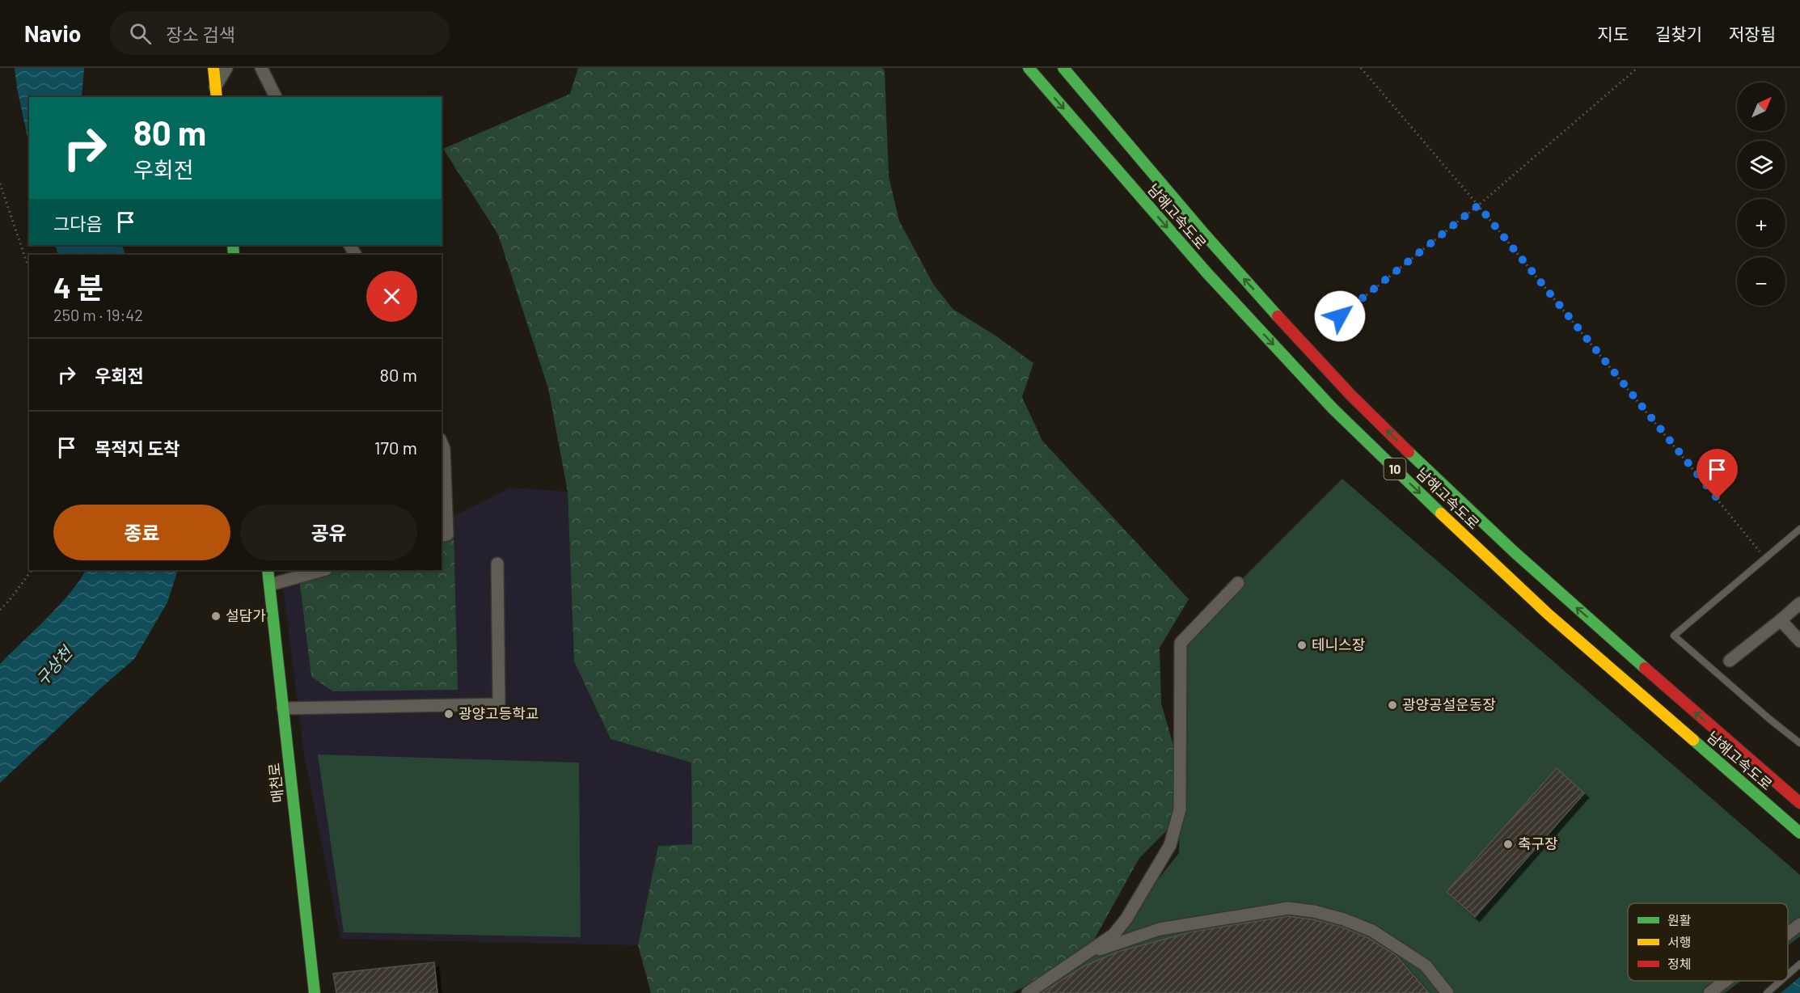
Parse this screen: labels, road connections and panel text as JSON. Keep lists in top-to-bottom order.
{
  "streets": {
    "main road": ["남해고속도로", "10", "매천로"]
  },
  "water": ["구상천"],
  "places": [
    "설담가",
    "테니스장",
    "광양공설운동장",
    "광양고등학교",
    "축구장"
  ],
  "legend": ["원활", "서행", "정체"],
  "north": "top right",
  "page": {
    "header": "Navio",
    "search": "장소 검색",
    "nav": ["지도", "길찾기", "저장됨"],
    "map_buttons": ["+", "−"],
    "turn": ["80 m", "우회전"],
    "then": "그다음",
    "heading": ["4 분", "250 m · 19:42"],
    "list": [
      {
        "name": "우회전",
        "value": "80 m"
      },
      {
        "name": "목적지 도착",
        "value": "170 m"
      }
    ],
    "buttons": ["종료", "공유"]
  }
}
